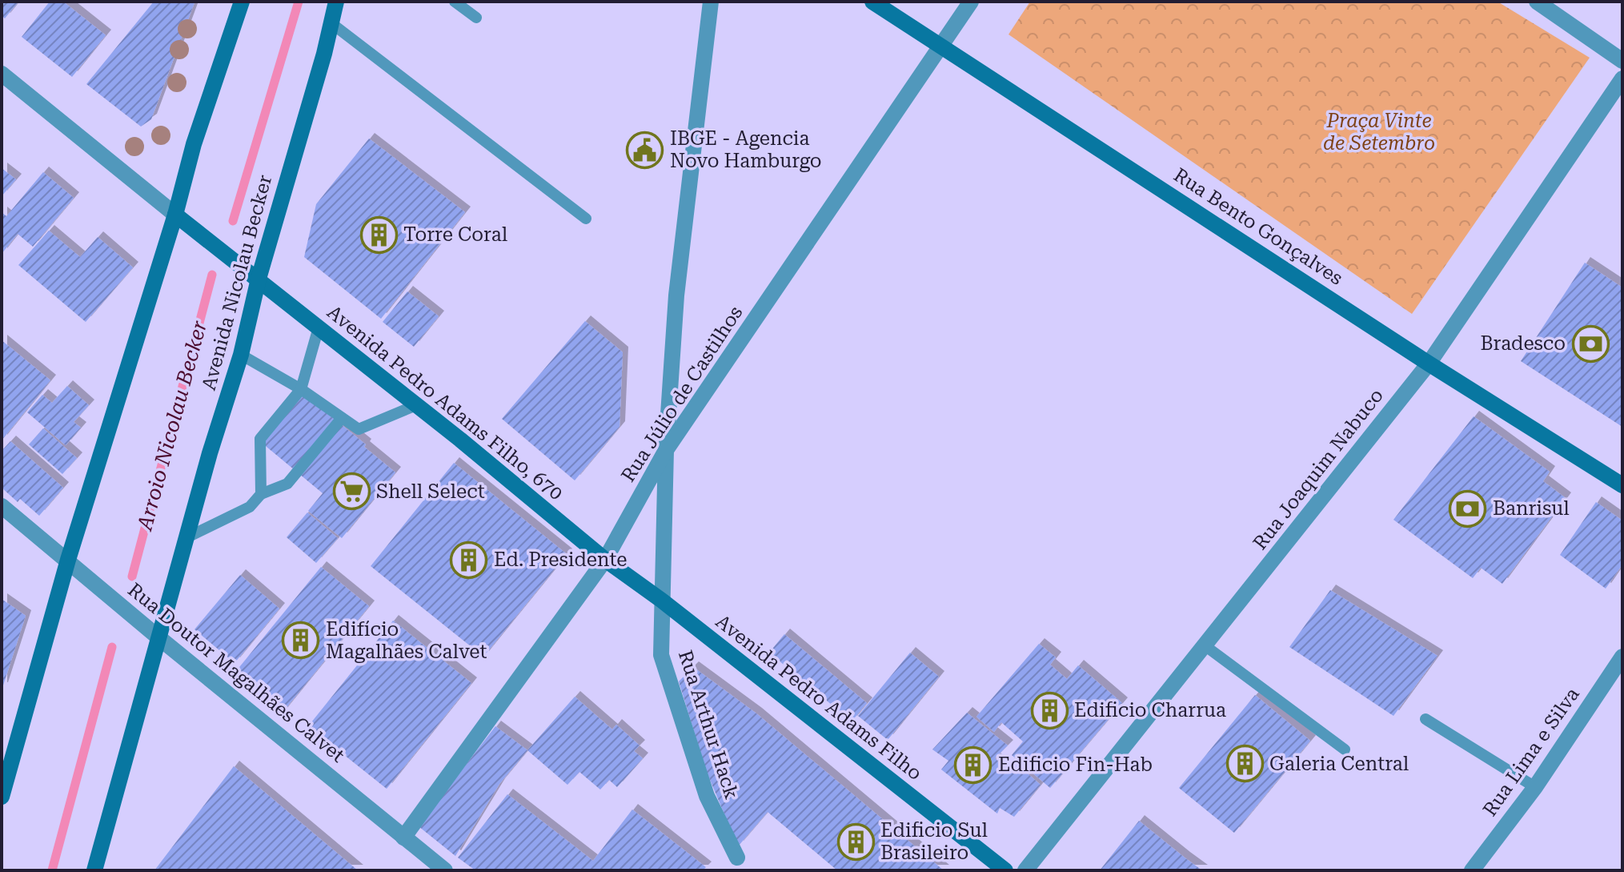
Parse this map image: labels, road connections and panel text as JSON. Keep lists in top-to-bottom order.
{
  "streets": {
    "main road": [
      "Rua Bento Gonçalves",
      "Avenida Nicolau Becker",
      "Avenida Pedro Adams Filho, 670",
      "Avenida Pedro Adams Filho"
    ],
    "street": [
      "Rua Júlio de Castilhos",
      "Rua Joaquim Nabuco",
      "Rua Doutor Magalhães Calvet",
      "Rua Arthur Hack",
      "Rua Lima e Silva"
    ]
  },
  "crossings": [
    ["Rua Bento Gonçalves", "Rua Júlio de Castilhos"],
    ["Rua Bento Gonçalves", "Rua Joaquim Nabuco"],
    ["Avenida Nicolau Becker", "Avenida Pedro Adams Filho, 670"],
    ["Avenida Nicolau Becker", "Rua Doutor Magalhães Calvet"],
    ["Rua Júlio de Castilhos", "Avenida Pedro Adams Filho, 670"],
    ["Rua Júlio de Castilhos", "Rua Doutor Magalhães Calvet"],
    ["Rua Júlio de Castilhos", "Avenida Pedro Adams Filho"],
    ["Rua Júlio de Castilhos", "Rua Arthur Hack"],
    ["Avenida Pedro Adams Filho, 670", "Avenida Pedro Adams Filho"],
    ["Avenida Pedro Adams Filho", "Rua Arthur Hack"]
  ],
  "water": ["Arroio Nicolau Becker"],
  "parks": ["Praça Vinte de Setembro"],
  "places": {
    "public building": ["IBGE - Agencia Novo Hamburgo"],
    "building": [
      "Torre Coral",
      "Ed. Presidente",
      "Edifício Magalhães Calvet",
      "Edificio Charrua",
      "Galeria Central",
      "Edificio Fin-Hab",
      "Edificio Sul Brasileiro"
    ],
    "bank": ["Bradesco", "Banrisul"],
    "supermarket": ["Shell Select"]
  }
}
